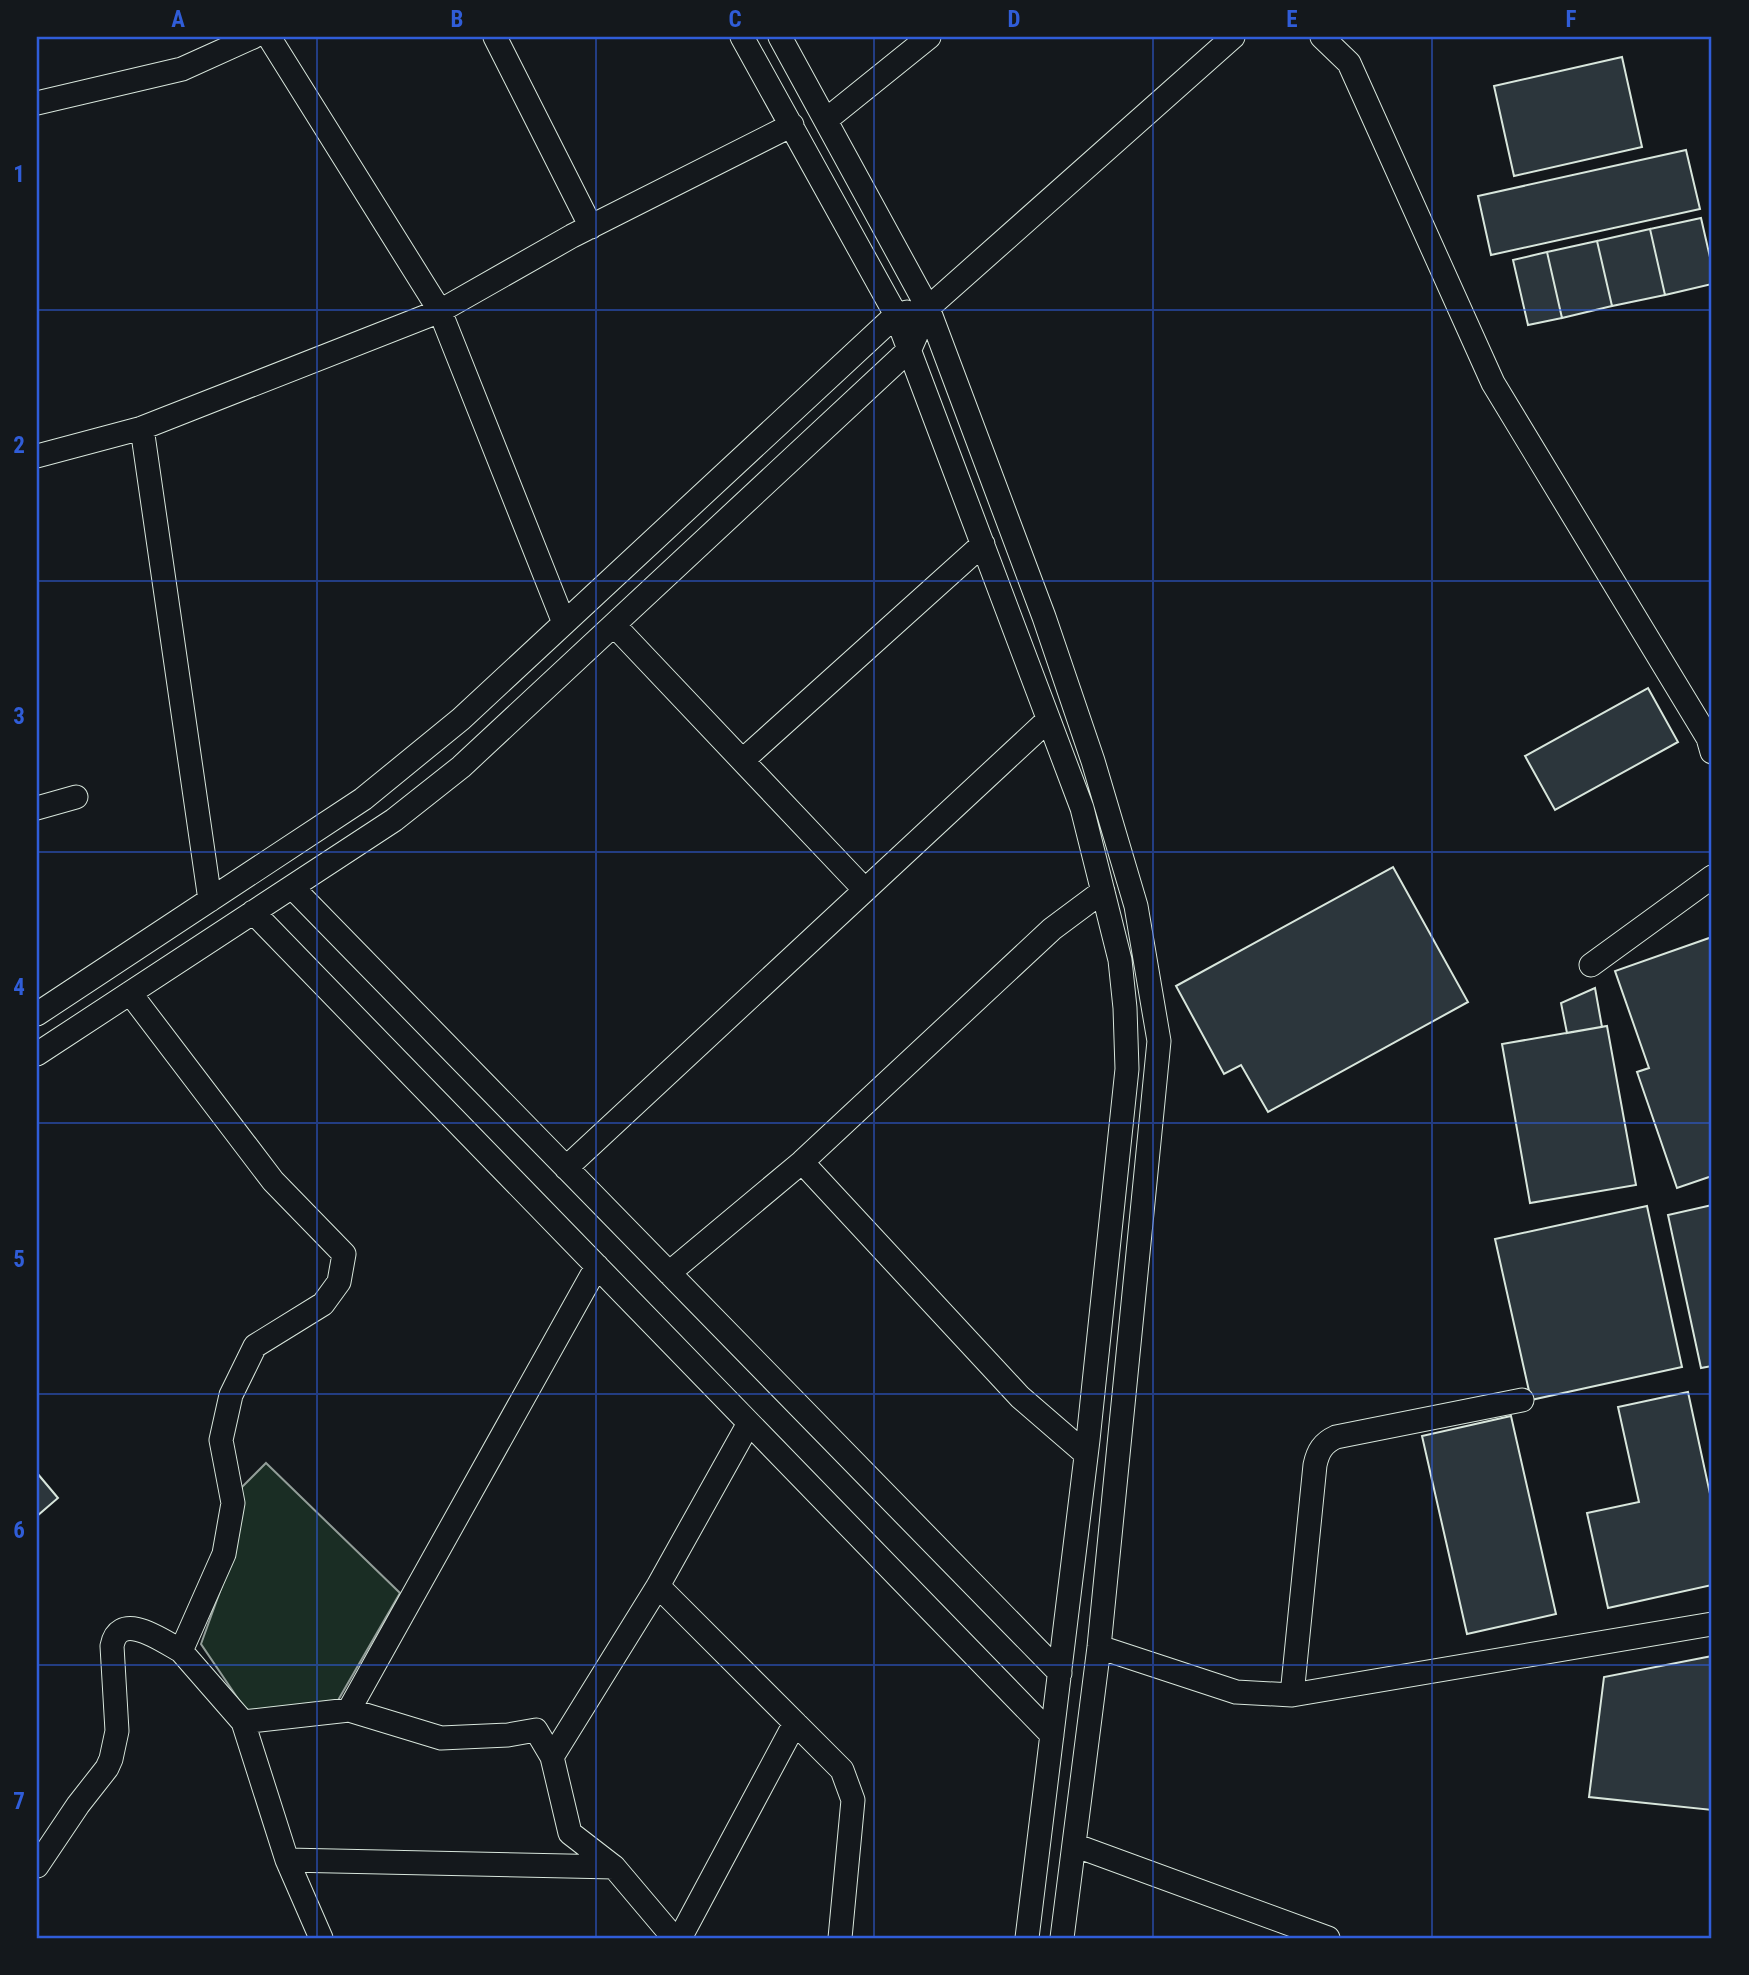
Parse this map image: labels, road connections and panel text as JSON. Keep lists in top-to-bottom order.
{
  "grid": {
    "columns": [
      "A",
      "B",
      "C",
      "D",
      "E",
      "F"
    ],
    "rows": [
      "1",
      "2",
      "3",
      "4",
      "5",
      "6",
      "7"
    ]
  }
}
